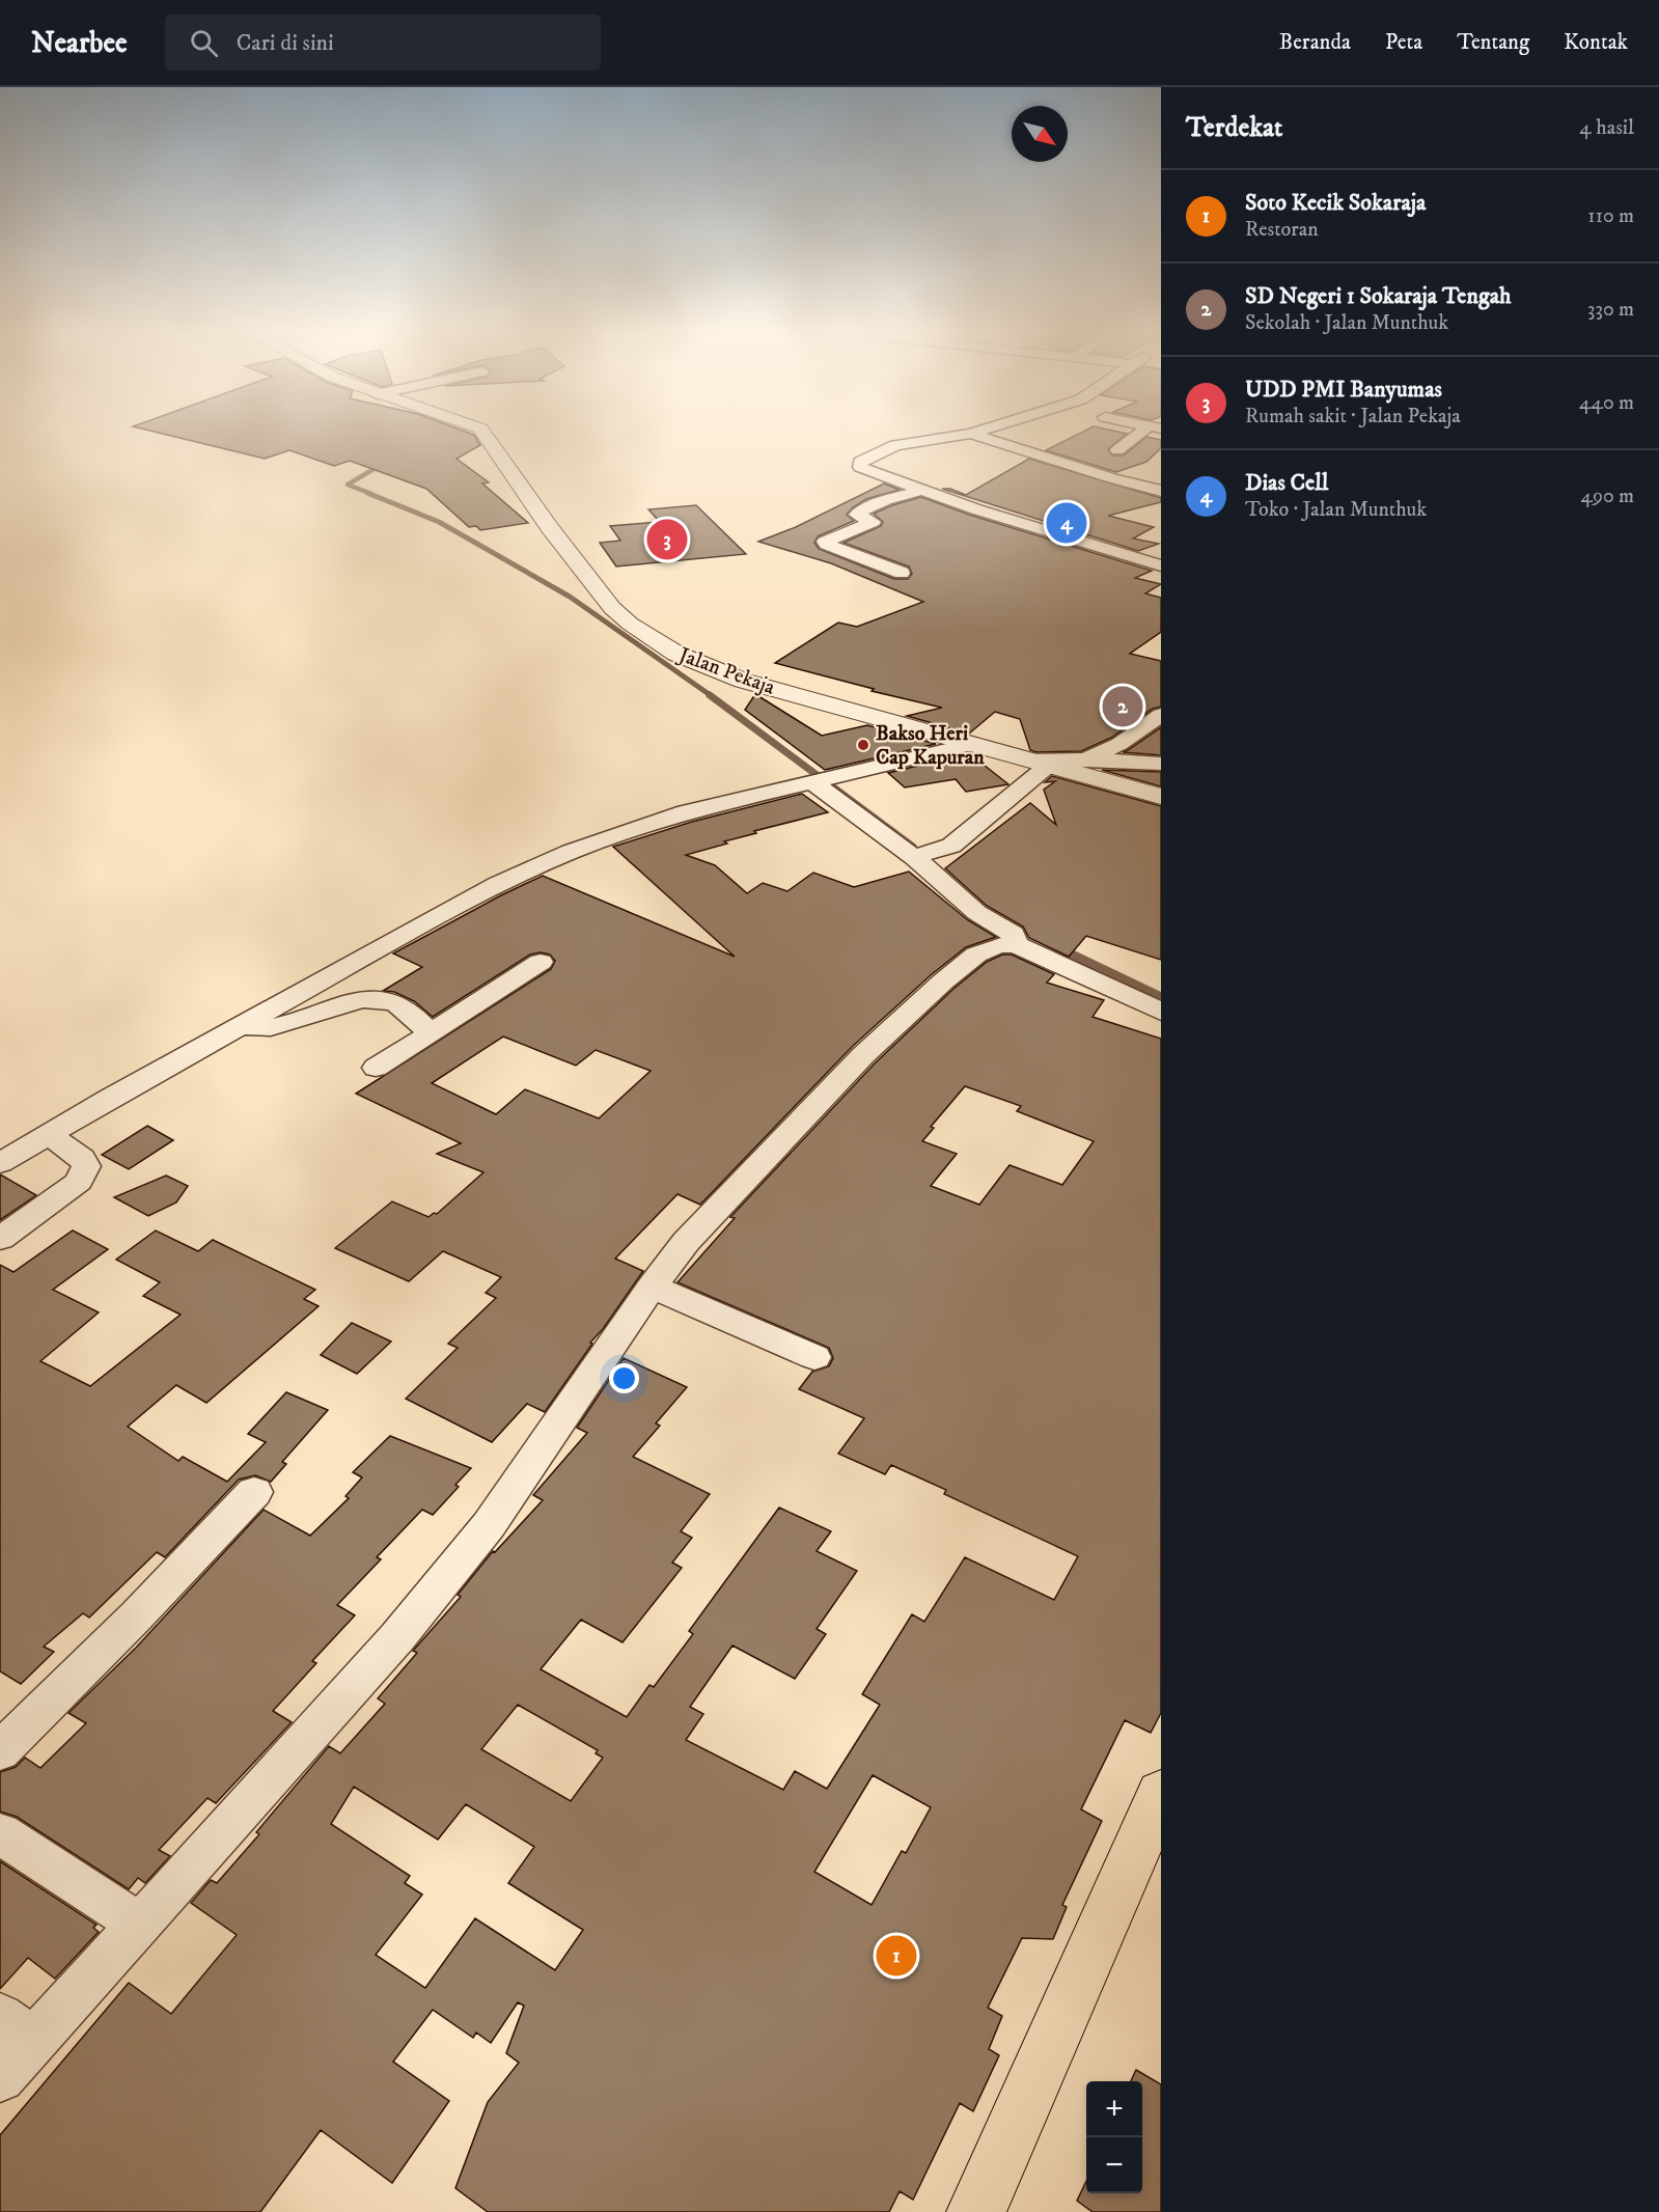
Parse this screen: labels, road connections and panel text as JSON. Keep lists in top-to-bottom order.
{
  "streets": {
    "street": ["Jalan Pekaja"]
  },
  "places": ["Bakso Heri Cap Kapuran"],
  "north": "bottom right",
  "page": {
    "header": "Nearbee",
    "search": "Cari di sini",
    "nav": [
      "Beranda",
      "Peta",
      "Tentang",
      "Kontak"
    ],
    "heading": ["Terdekat", "4 hasil"],
    "list": [
      {
        "mark": "1",
        "name": "Soto Kecik Sokaraja",
        "note": "Restoran",
        "value": "110 m"
      },
      {
        "mark": "2",
        "name": "SD Negeri 1 Sokaraja Tengah",
        "note": "Sekolah · Jalan Munthuk",
        "value": "330 m"
      },
      {
        "mark": "3",
        "name": "UDD PMI Banyumas",
        "note": "Rumah sakit · Jalan Pekaja",
        "value": "440 m"
      },
      {
        "mark": "4",
        "name": "Dias Cell",
        "note": "Toko · Jalan Munthuk",
        "value": "490 m"
      }
    ],
    "pins": [
      "4",
      "3",
      "2",
      "1"
    ],
    "map_buttons": ["+", "−"]
  }
}
